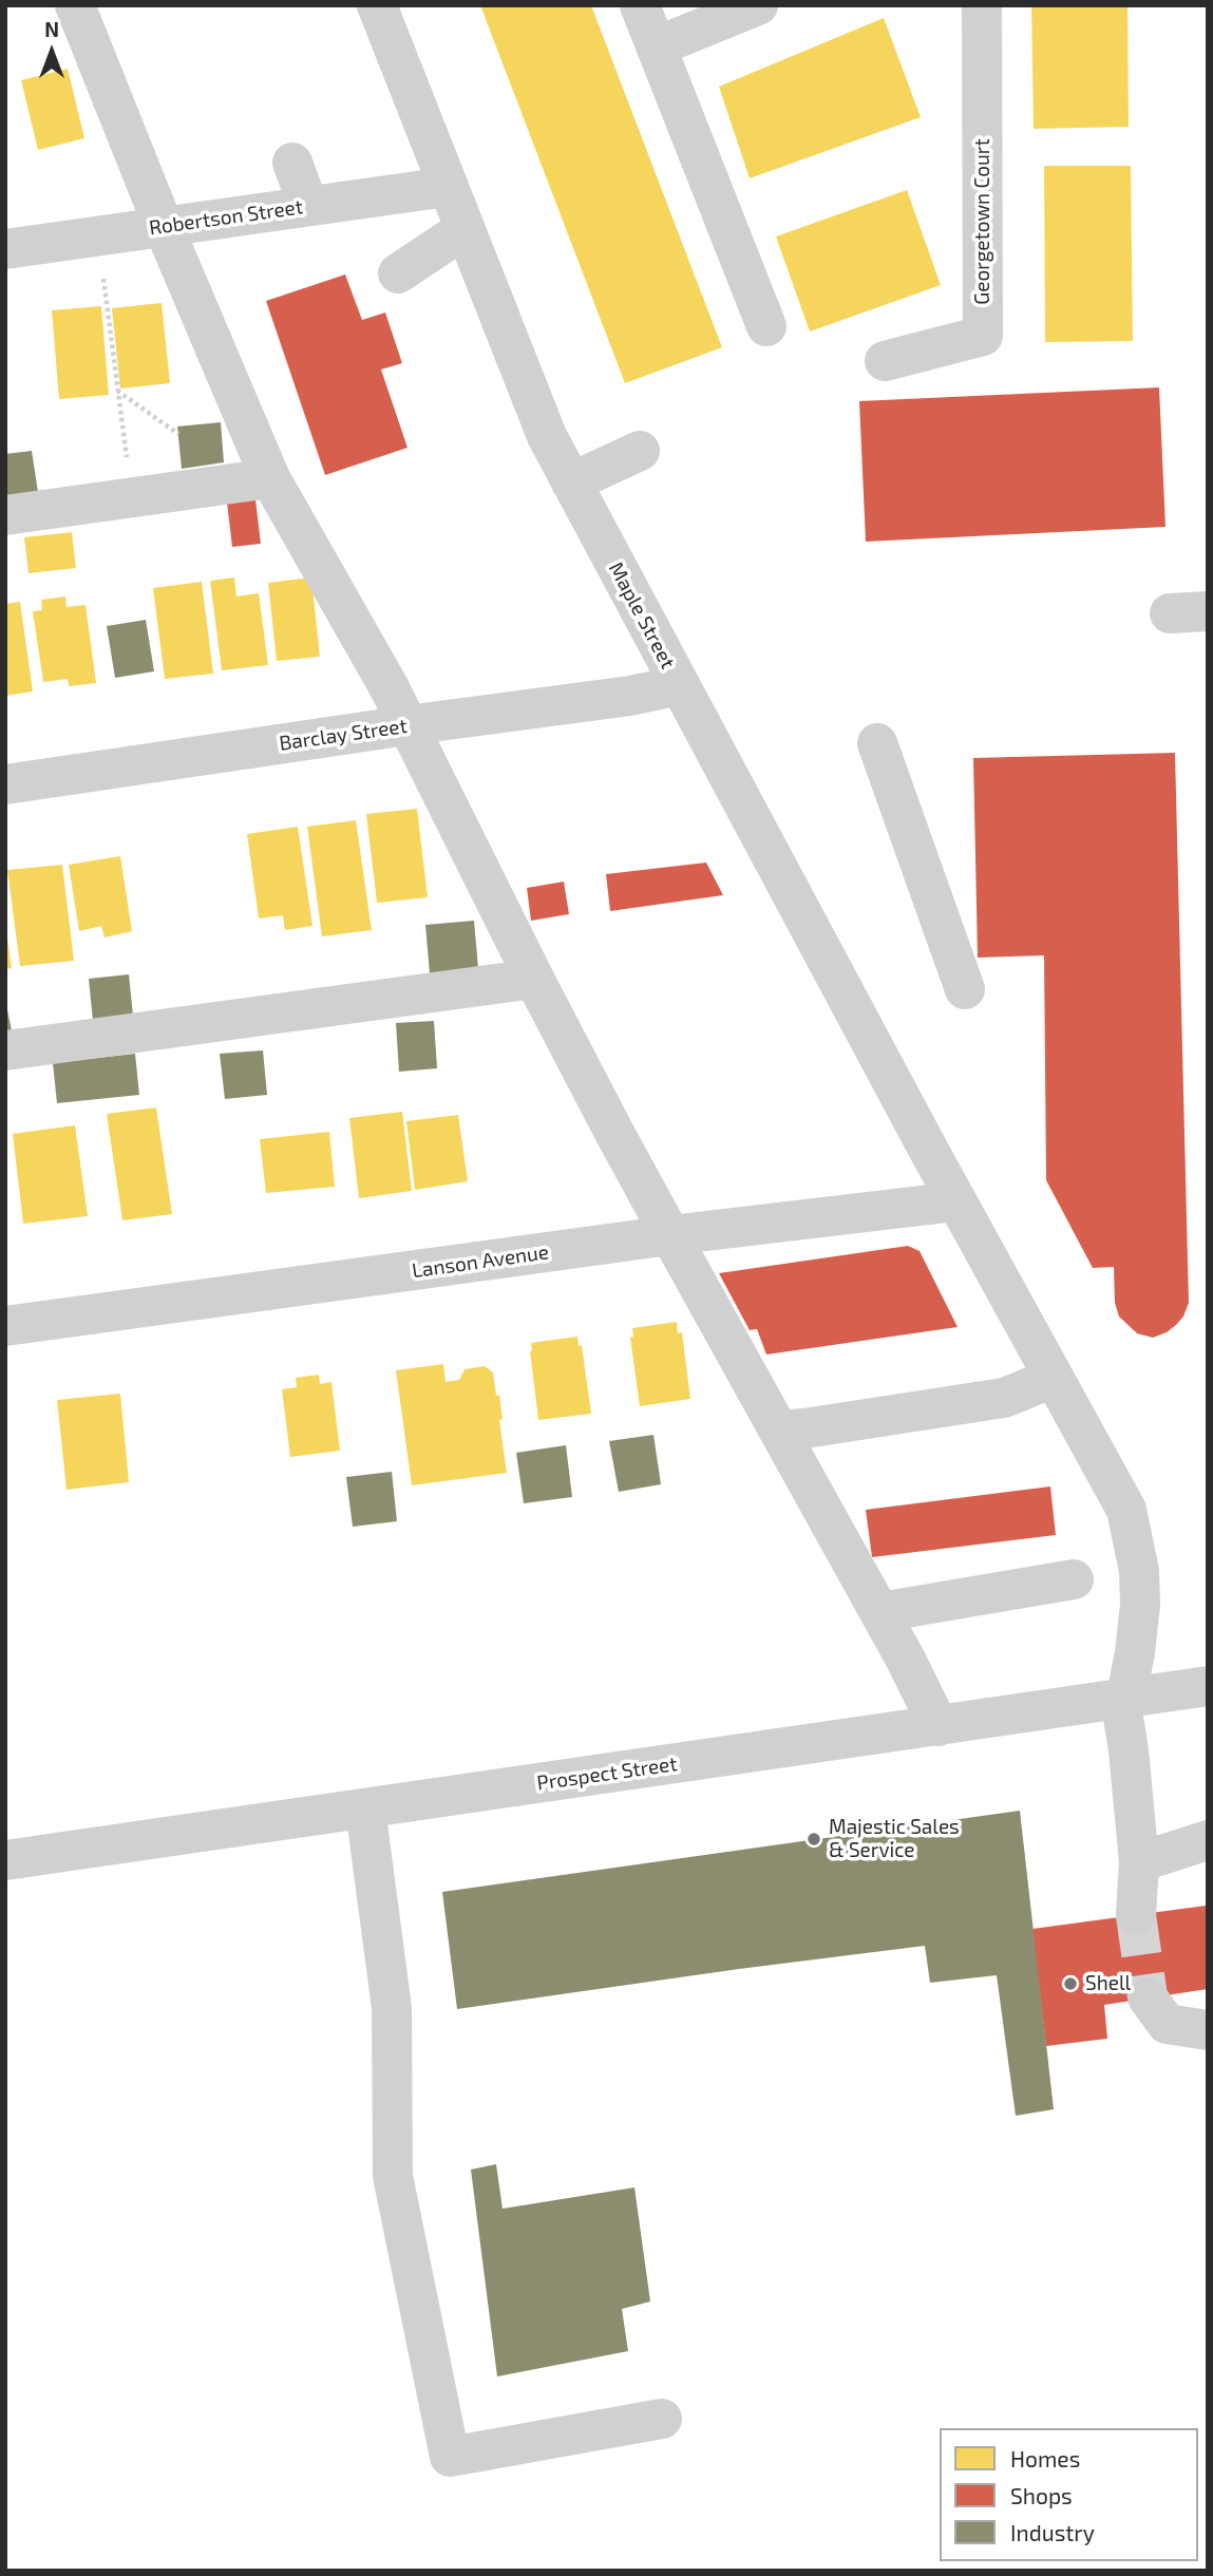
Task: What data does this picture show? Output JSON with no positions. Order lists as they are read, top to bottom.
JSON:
{
  "streets": {
    "street": [
      "Robertson Street",
      "Georgetown Court",
      "Maple Street",
      "Barclay Street",
      "Lanson Avenue",
      "Prospect Street"
    ]
  },
  "crossings": [
    ["Robertson Street", "Maple Street"],
    ["Maple Street", "Barclay Street"],
    ["Maple Street", "Lanson Avenue"],
    ["Maple Street", "Prospect Street"]
  ],
  "places": ["Majestic Sales & Service", "Shell"],
  "legend": ["Homes", "Shops", "Industry"],
  "north": "top"
}
